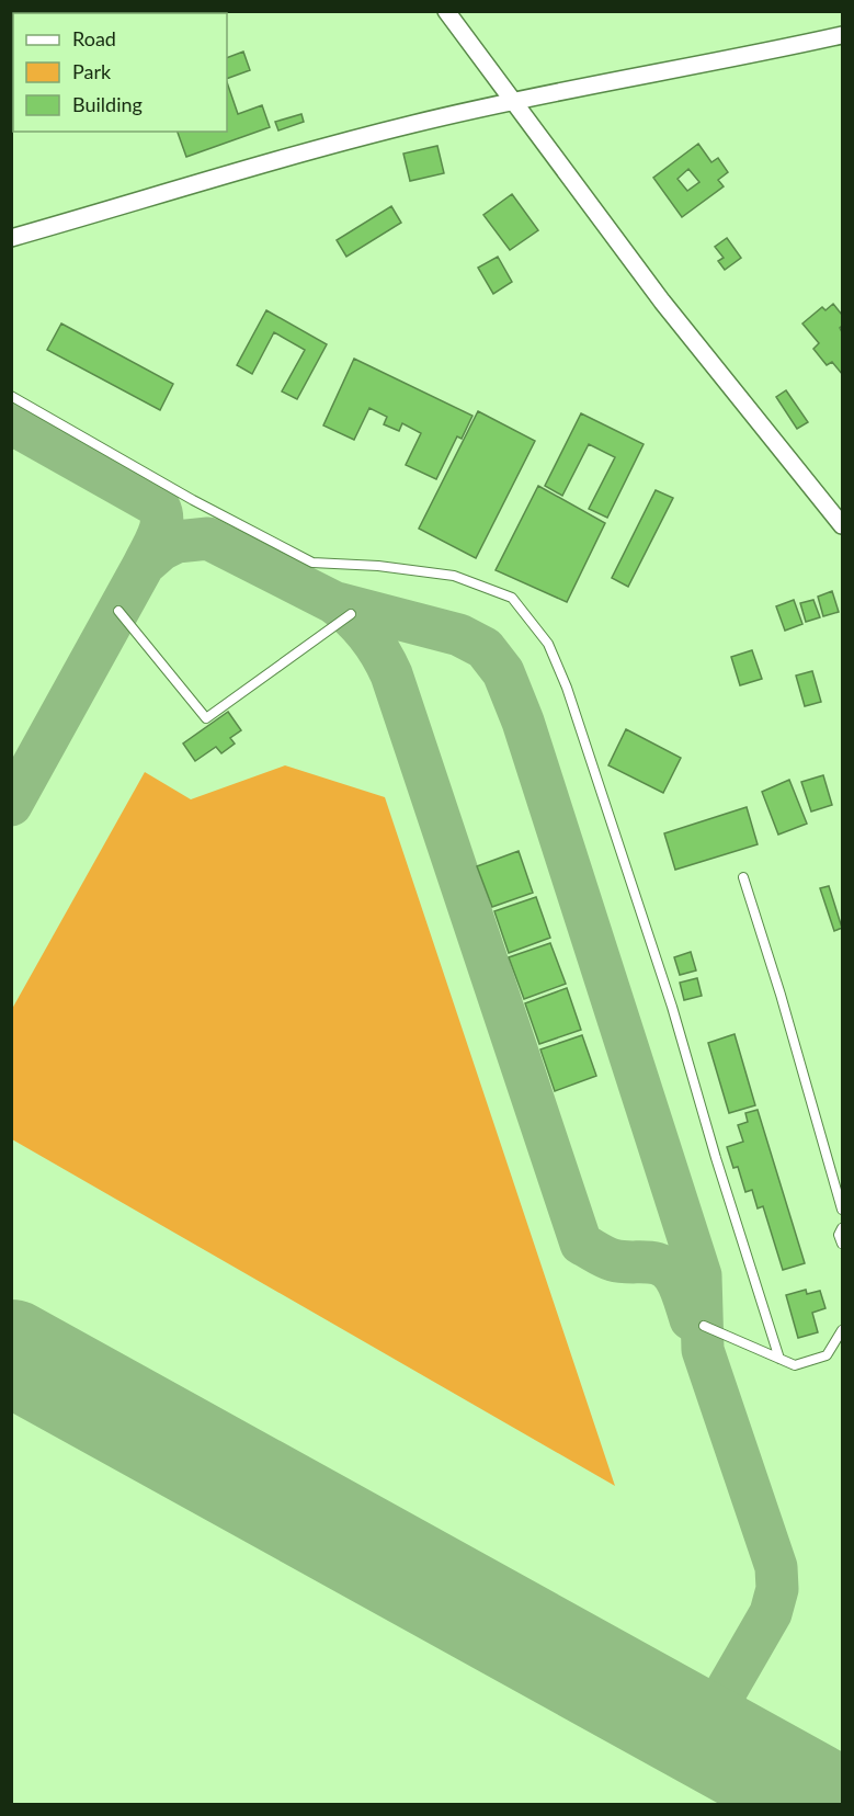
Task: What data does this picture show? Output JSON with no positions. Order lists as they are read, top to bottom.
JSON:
{
  "legend": ["Road", "Park", "Building"]
}
